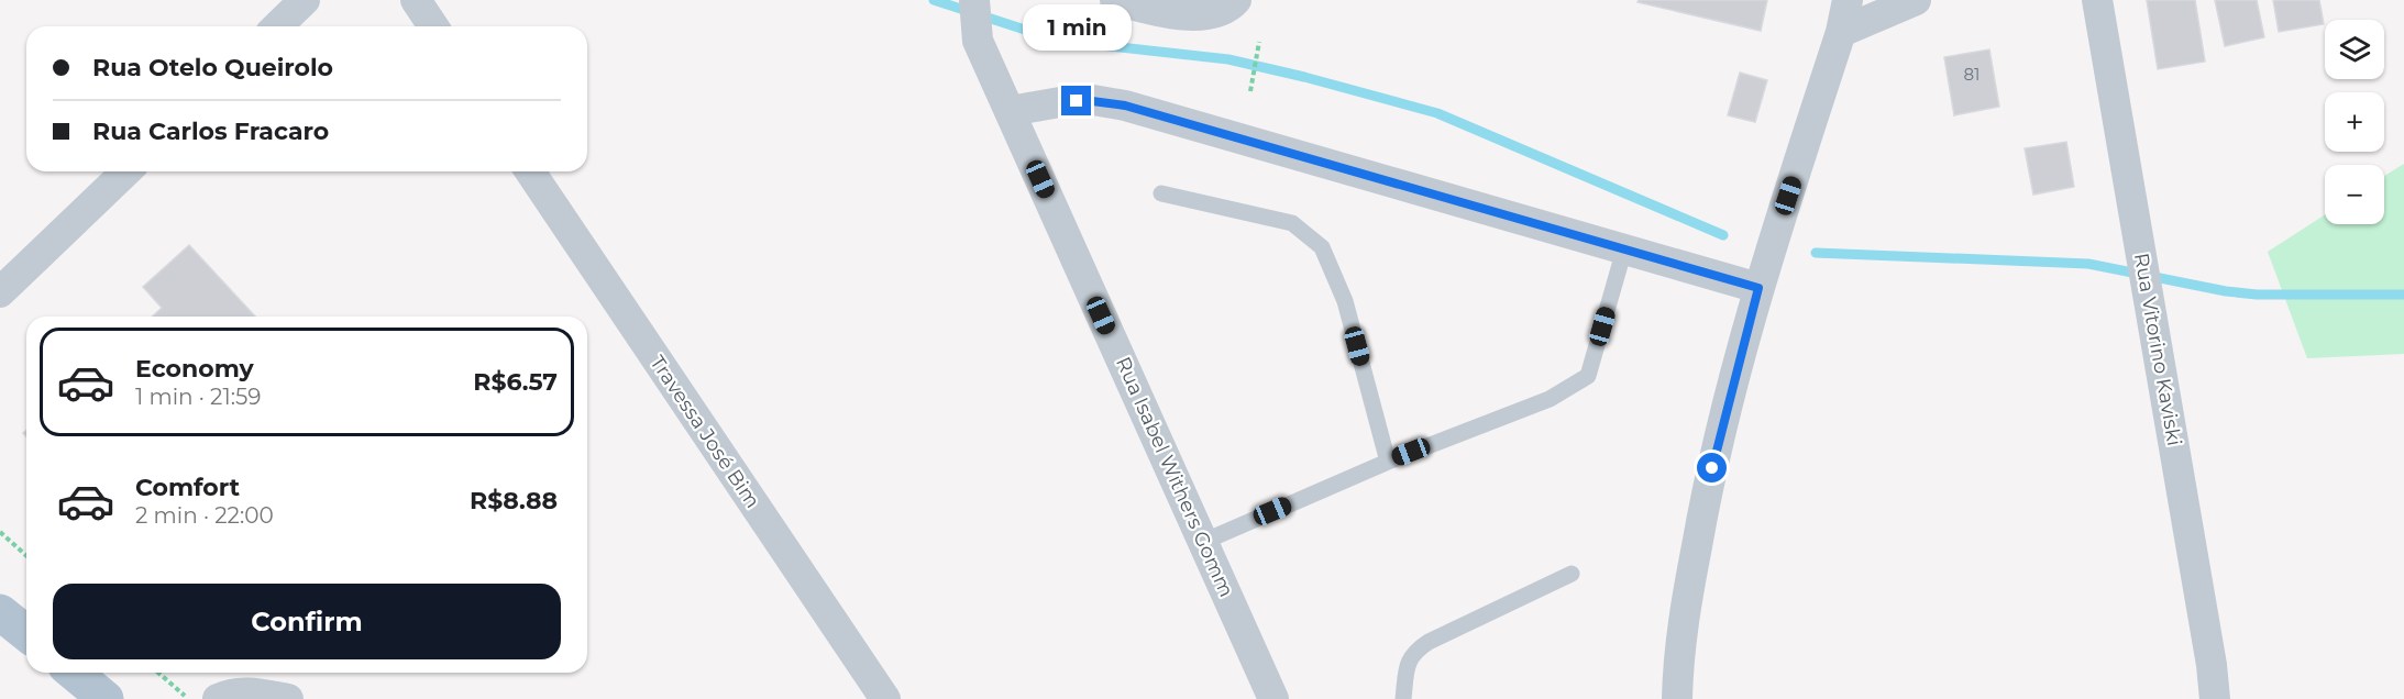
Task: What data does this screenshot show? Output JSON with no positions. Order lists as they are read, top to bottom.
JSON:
{
  "streets": {
    "street": ["Rua Vitorino Kaviski", "Travessa José Bim", "Rua Isabel Withers Gomm"]
  },
  "house_numbers": ["81"],
  "page": {
    "bubble": "1 min",
    "map_buttons": ["+", "−"],
    "banner": ["Rua Otelo Queirolo", "Rua Carlos Fracaro"],
    "list": [
      {
        "name": "Economy",
        "note": "1 min · 21:59",
        "value": "R$6.57"
      },
      {
        "name": "Comfort",
        "note": "2 min · 22:00",
        "value": "R$8.88"
      }
    ],
    "buttons": "Confirm"
  }
}
